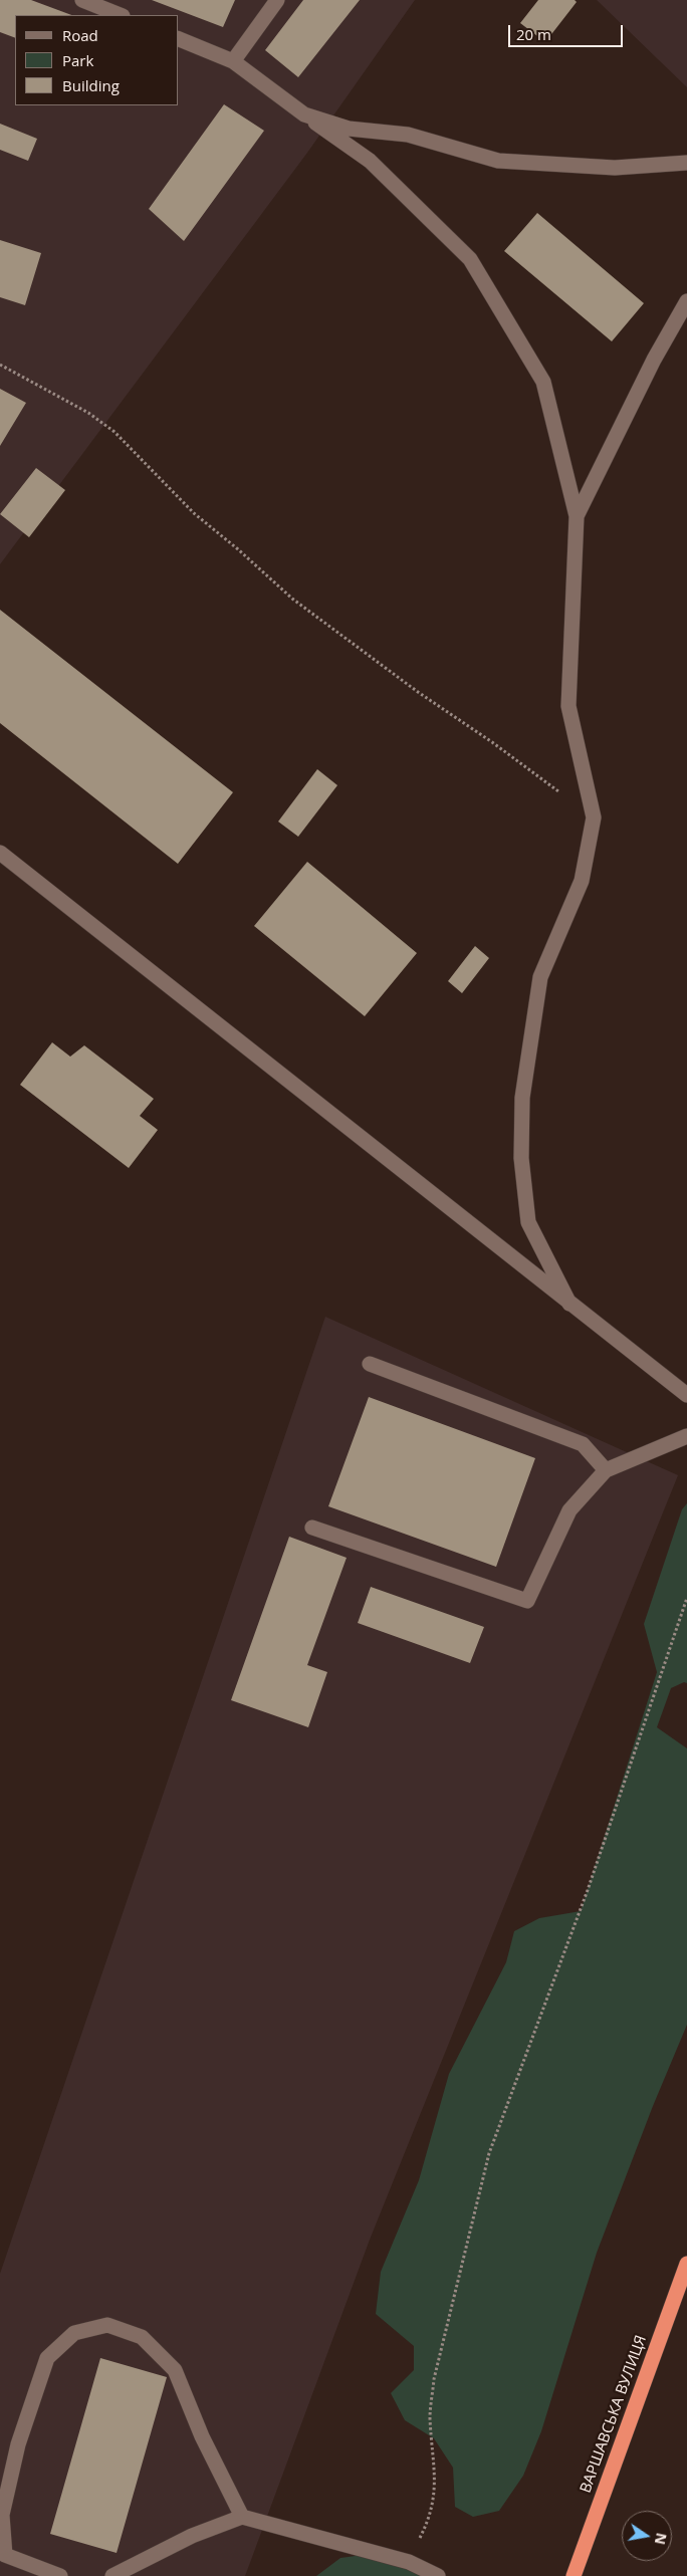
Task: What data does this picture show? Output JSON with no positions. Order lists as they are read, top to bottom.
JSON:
{
  "streets": {
    "highway": ["ВАРШАВСЬКА ВУЛИЦЯ"]
  },
  "legend": ["Road", "Park", "Building"],
  "scale_bar": "20 m",
  "north": "right"
}
